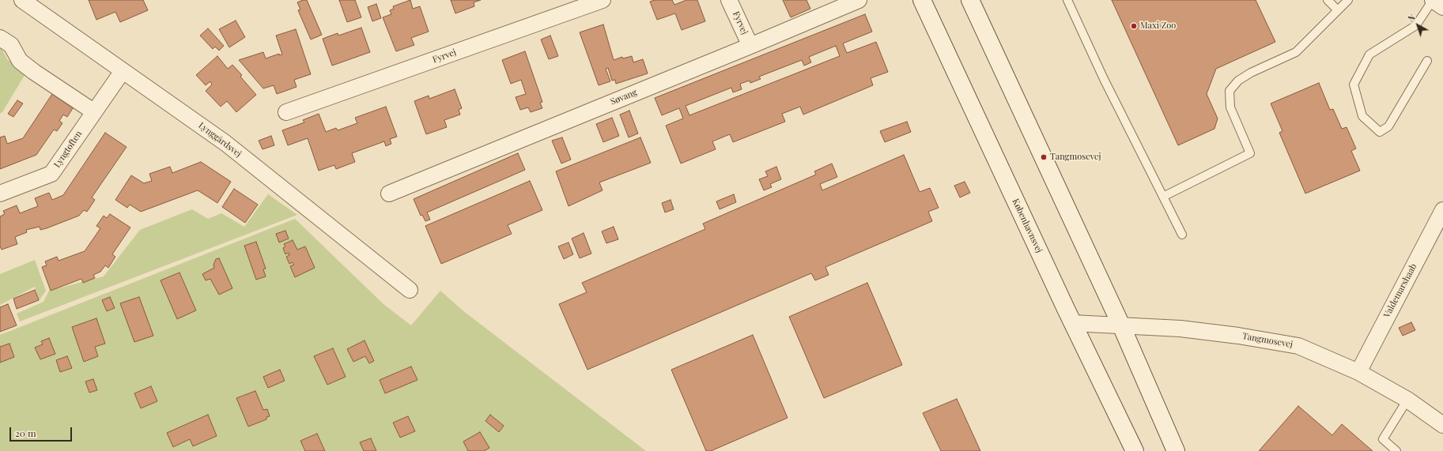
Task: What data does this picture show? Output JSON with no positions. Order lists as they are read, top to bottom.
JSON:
{
  "streets": {
    "main road": ["Københavnsvej"],
    "street": [
      "Fyrvej",
      "Søvang",
      "Lynggårdsvej",
      "Lyngtoften",
      "Valdemarshaab",
      "Tangmosevej"
    ]
  },
  "crossings": [
    ["Fyrvej", "Søvang"],
    ["Lynggårdsvej", "Lyngtoften"],
    ["Københavnsvej", "Tangmosevej"],
    ["Valdemarshaab", "Tangmosevej"]
  ],
  "places": ["Maxi Zoo", "Tangmosevej"],
  "scale_bar": "20 m",
  "north": "top left"
}
